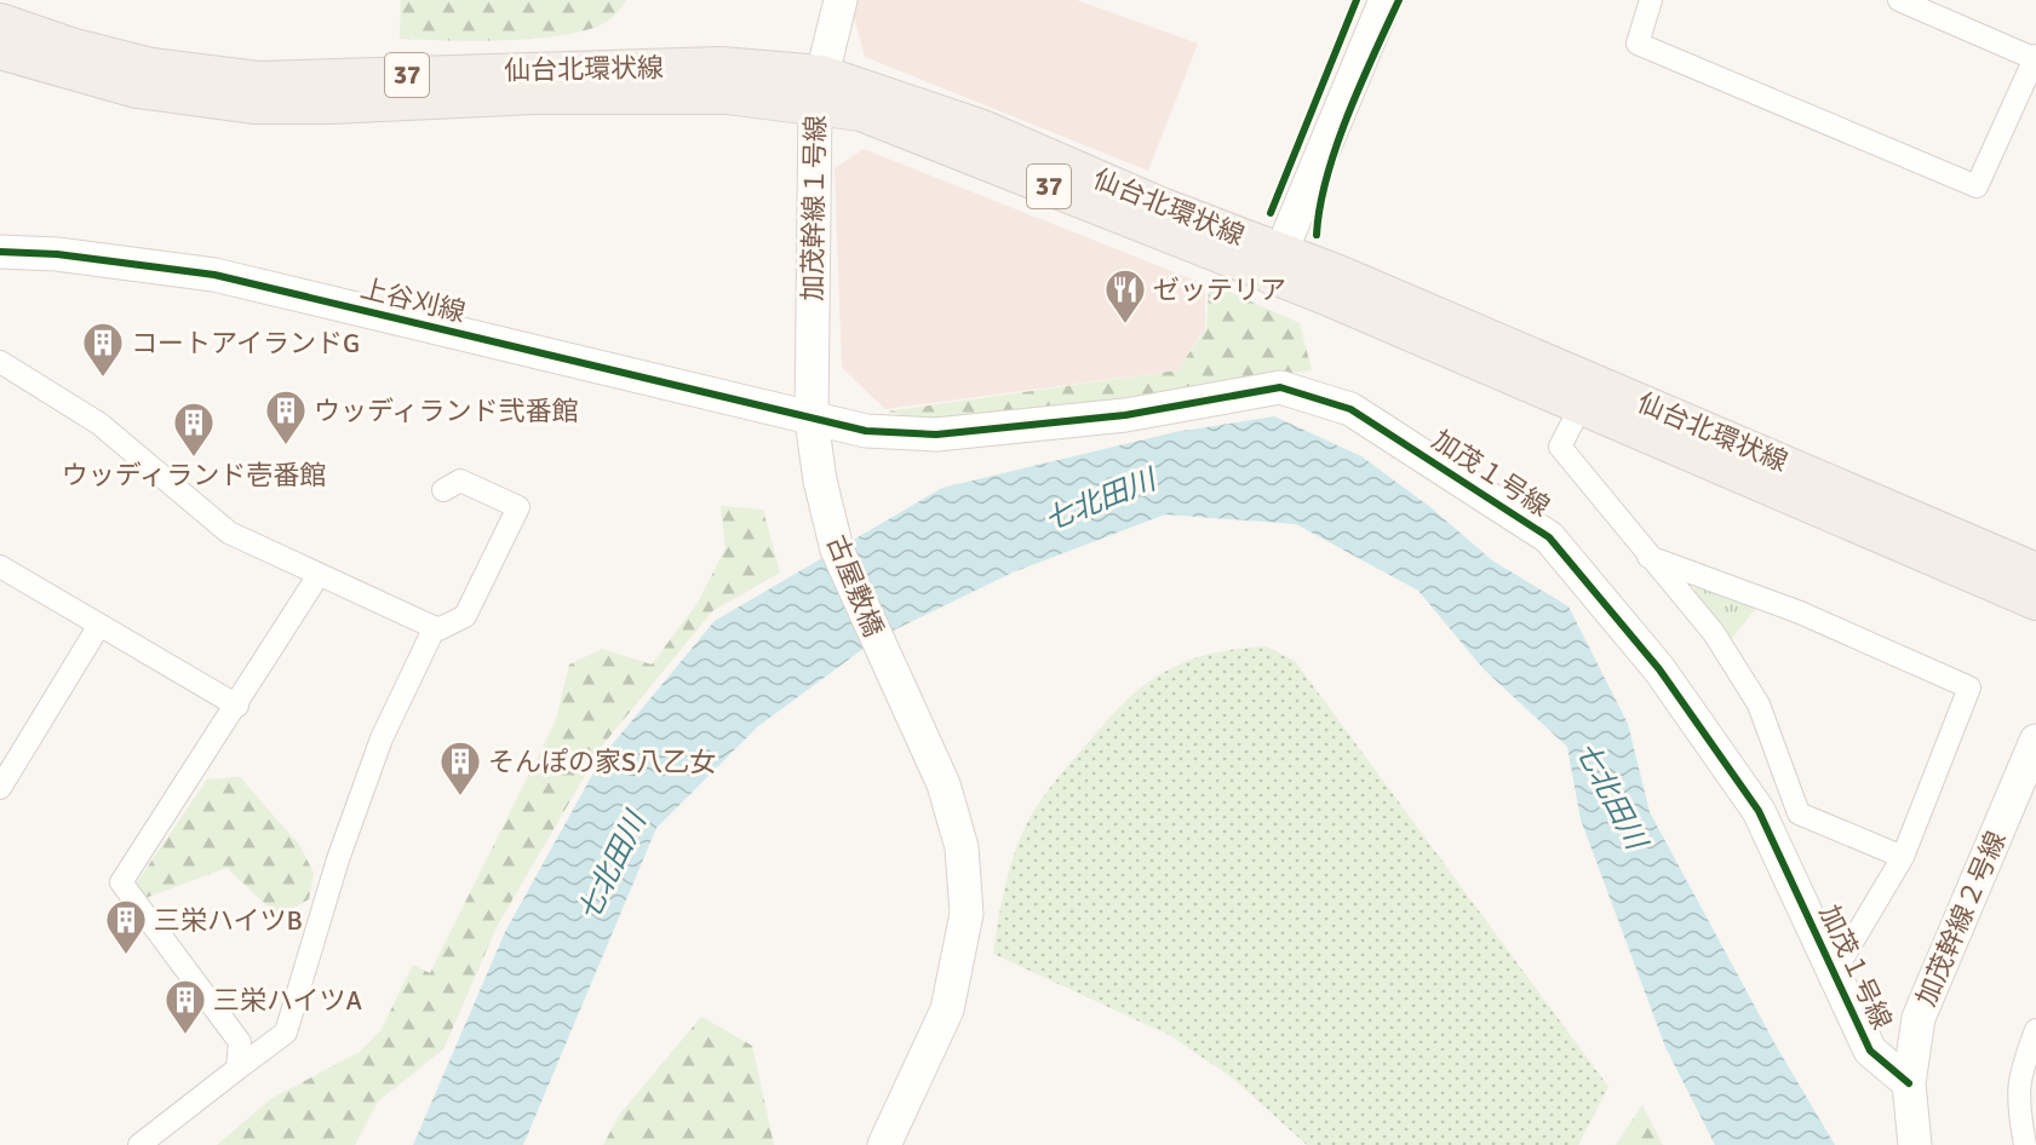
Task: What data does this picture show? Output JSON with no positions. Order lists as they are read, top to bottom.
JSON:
{
  "streets": {
    "main road": ["仙台北環状線", "37"],
    "street": [
      "加茂幹線１号線",
      "上谷刈線",
      "加茂１号線",
      "古屋敷橋",
      "加茂幹線２号線"
    ]
  },
  "crossings": [
    ["仙台北環状線", "加茂幹線１号線"],
    ["加茂幹線１号線", "上谷刈線"],
    ["加茂幹線１号線", "加茂１号線"],
    ["加茂幹線１号線", "古屋敷橋"],
    ["上谷刈線", "加茂１号線"],
    ["加茂１号線", "加茂幹線２号線"]
  ],
  "water": ["七北田川"],
  "places": {
    "restaurant": ["ゼッテリア"],
    "building": [
      "コートアイランドG",
      "ウッディランド弐番館",
      "ウッディランド壱番館",
      "そんぽの家S八乙女",
      "三栄ハイツB",
      "三栄ハイツA"
    ]
  }
}
